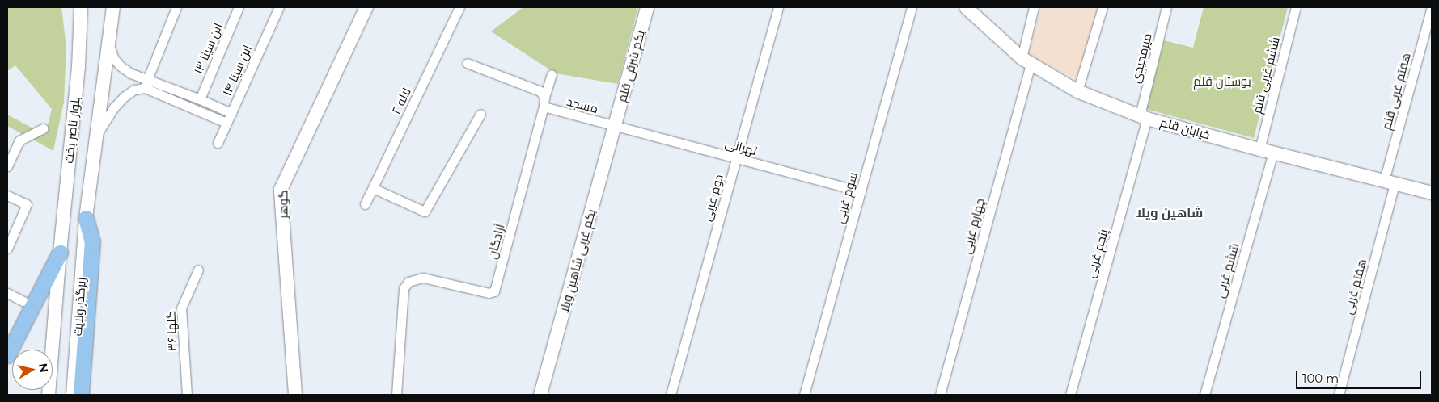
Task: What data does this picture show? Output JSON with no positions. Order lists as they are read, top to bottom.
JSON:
{
  "streets": {
    "street": [
      "ابن سینا ۱۳",
      "میرمجیدی",
      "یکم شرقی قلم",
      "ابن سینا ۱۴",
      "ششم غربی قلم",
      "هفتم غربی قلم",
      "لاله ۲",
      "مسجد",
      "خیابان قلم",
      "بلوار ناصر بخت",
      "تهرانی",
      "دوم غربی",
      "سوم غربی",
      "گوهر",
      "چهارم غربی",
      "آزادگان",
      "پنجم غربی",
      "یکم غربی شاهین ویلا",
      "ششم غربی",
      "هفتم غربی",
      "زیرگذر ولایت",
      "۳۶ گلها"
    ]
  },
  "crossings": [
    ["میرمجیدی", "خیابان قلم"],
    ["میرمجیدی", "پنجم غربی"],
    ["یکم شرقی قلم", "مسجد"],
    ["یکم شرقی قلم", "تهرانی"],
    ["یکم شرقی قلم", "یکم غربی شاهین ویلا"],
    ["ششم غربی قلم", "خیابان قلم"],
    ["هفتم غربی قلم", "خیابان قلم"],
    ["هفتم غربی قلم", "هفتم غربی"],
    ["مسجد", "تهرانی"],
    ["مسجد", "آزادگان"],
    ["مسجد", "یکم غربی شاهین ویلا"],
    ["خیابان قلم", "چهارم غربی"],
    ["خیابان قلم", "پنجم غربی"],
    ["خیابان قلم", "ششم غربی"],
    ["خیابان قلم", "هفتم غربی"],
    ["بلوار ناصر بخت", "زیرگذر ولایت"],
    ["تهرانی", "دوم غربی"],
    ["تهرانی", "سوم غربی"],
    ["تهرانی", "یکم غربی شاهین ویلا"]
  ],
  "districts": ["شاهین ویلا"],
  "parks": ["بوستان قلم"],
  "scale_bar": "100 m",
  "north": "right"
}
